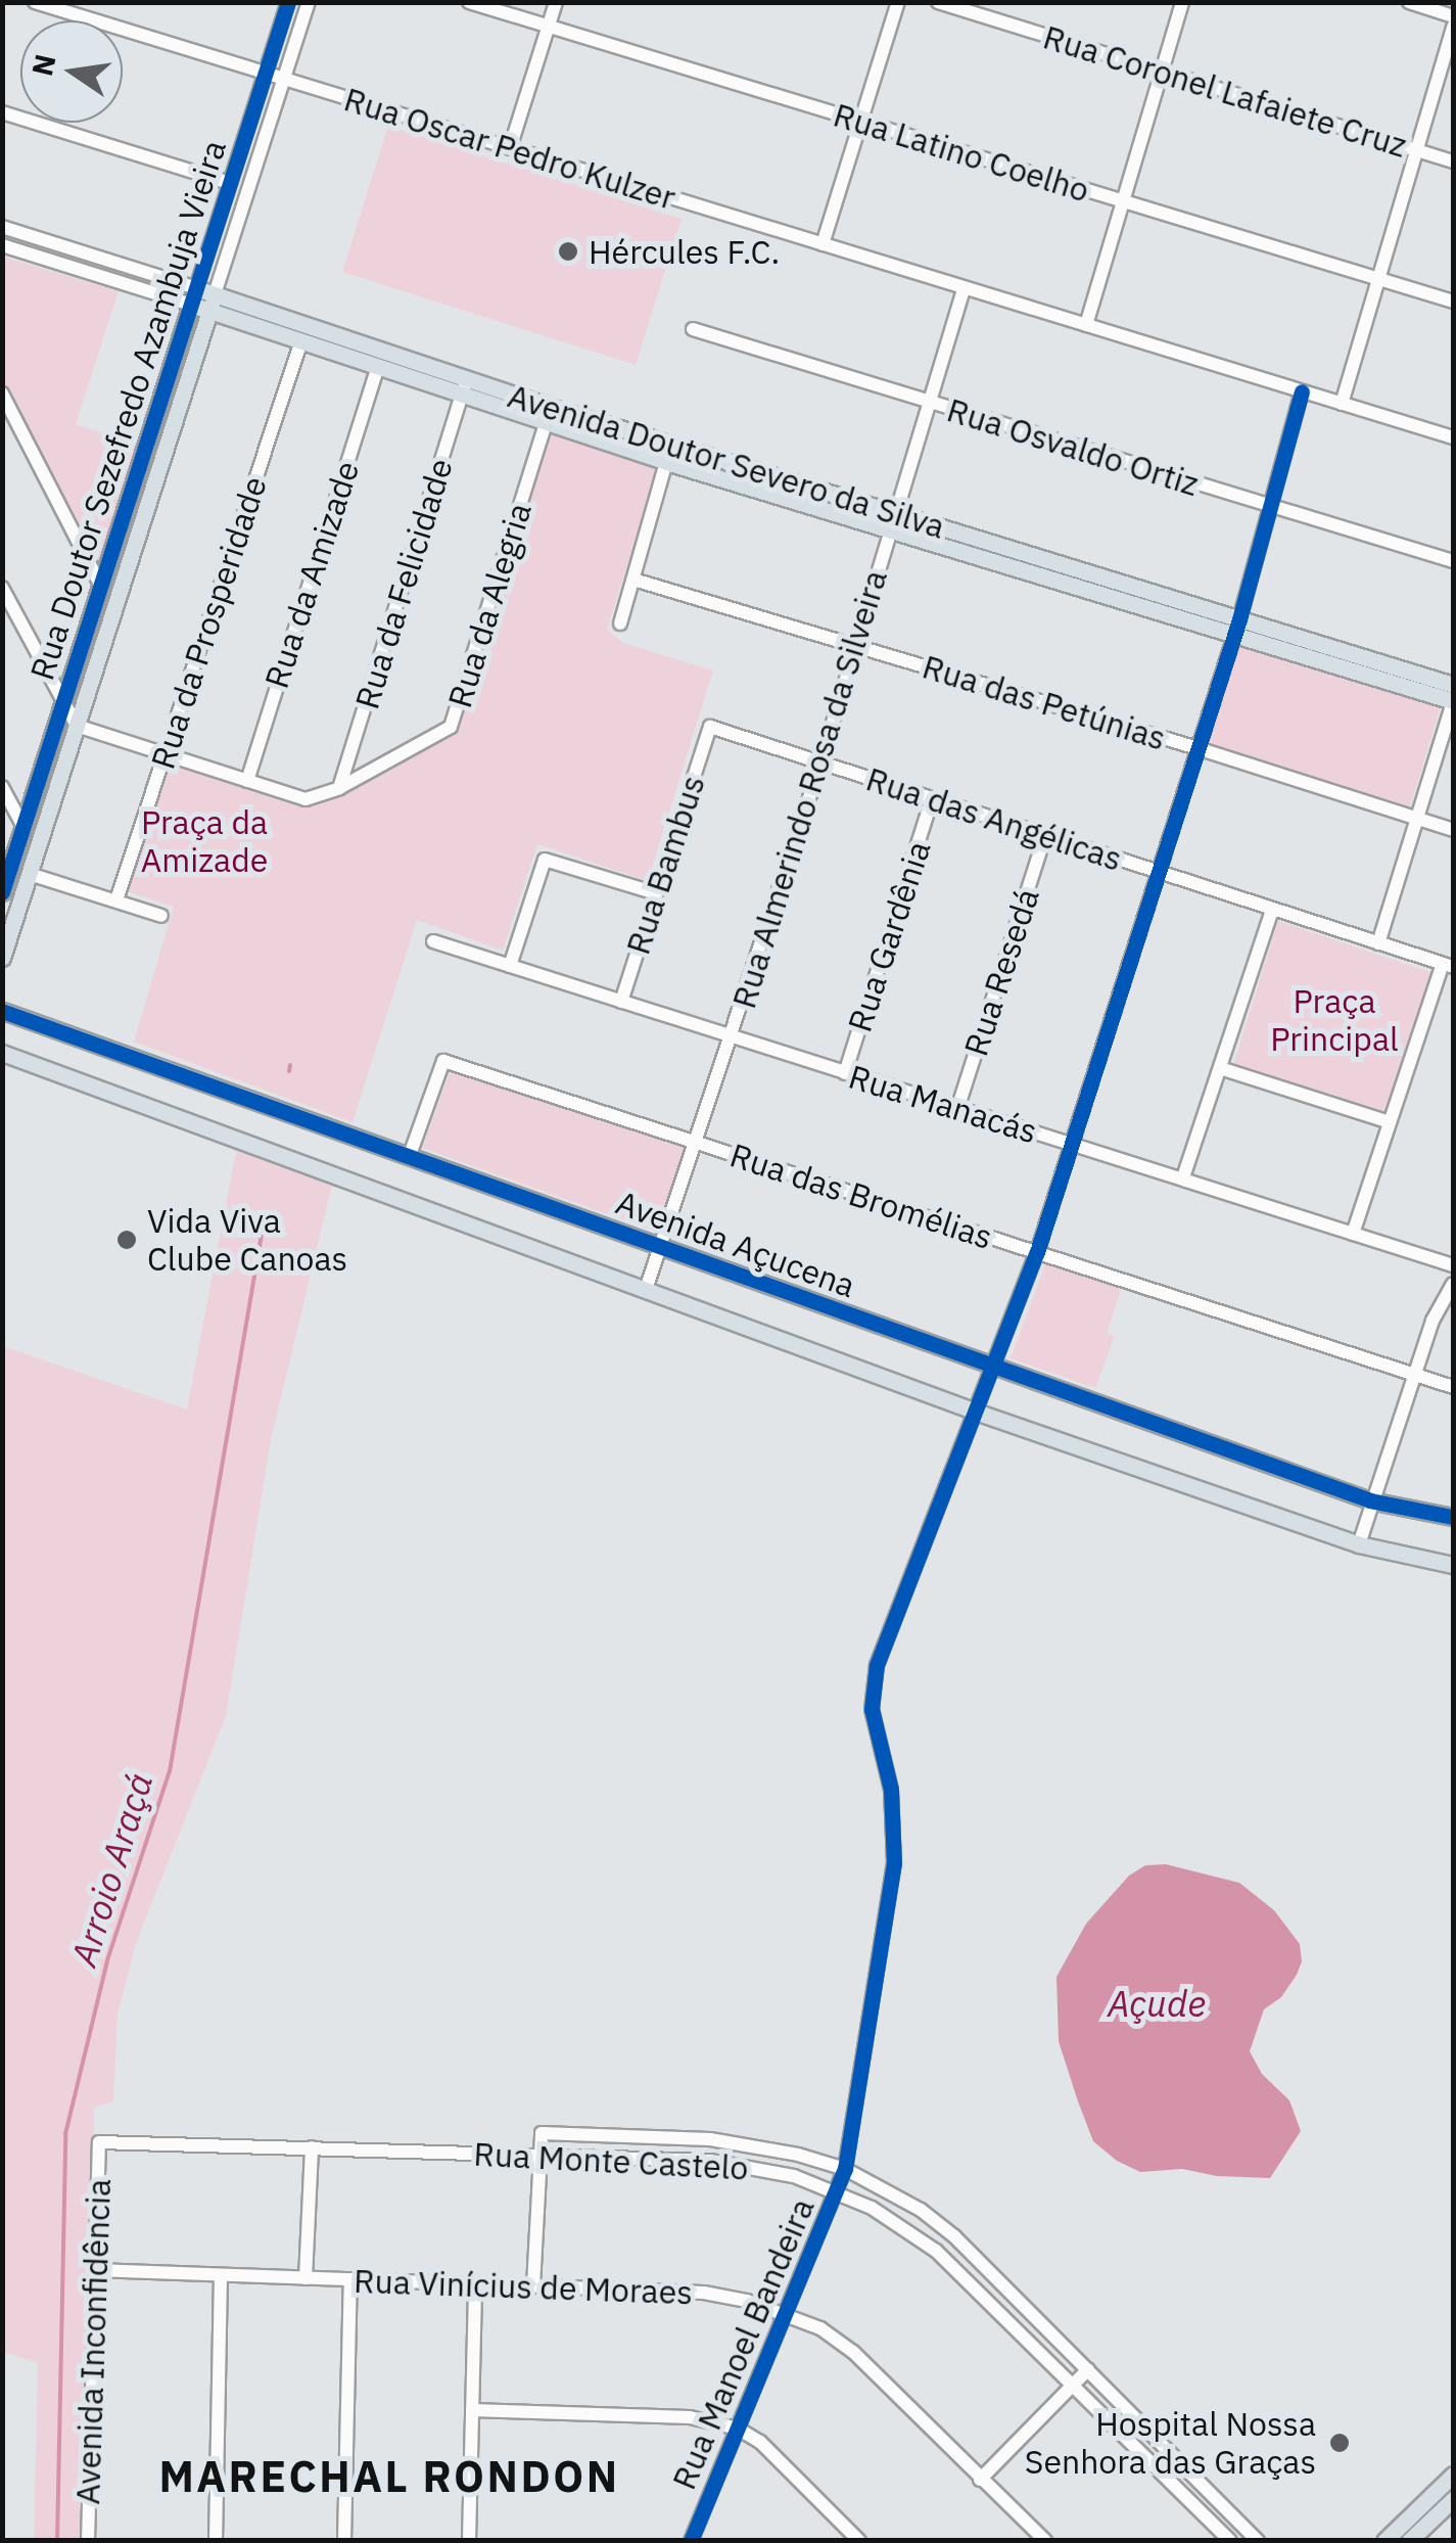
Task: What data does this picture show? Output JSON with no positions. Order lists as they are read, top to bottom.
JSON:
{
  "streets": {
    "main road": ["Rua Doutor Sezefredo Azambuja Vieira", "Avenida Doutor Severo da Silva", "Avenida Açucena"],
    "street": [
      "Rua Coronel Lafaiete Cruz",
      "Rua Oscar Pedro Kulzer",
      "Rua Latino Coelho",
      "Rua Osvaldo Ortiz",
      "Rua da Amizade",
      "Rua da Felicidade",
      "Rua da Alegria",
      "Rua da Prosperidade",
      "Rua das Petúnias",
      "Rua Almerindo Rosa da Silveira",
      "Rua das Angélicas",
      "Rua Bambus",
      "Rua Gardênia",
      "Rua Resedá",
      "Rua Manacás",
      "Rua das Bromélias",
      "Rua Monte Castelo",
      "Rua Vinícius de Moraes",
      "Avenida Inconfidência",
      "Rua Manoel Bandeira"
    ]
  },
  "crossings": [
    ["Rua Oscar Pedro Kulzer", "Rua Doutor Sezefredo Azambuja Vieira"],
    ["Rua Oscar Pedro Kulzer", "Rua Almerindo Rosa da Silveira"],
    ["Rua Oscar Pedro Kulzer", "Rua Manoel Bandeira"],
    ["Rua Doutor Sezefredo Azambuja Vieira", "Avenida Doutor Severo da Silva"],
    ["Rua Doutor Sezefredo Azambuja Vieira", "Rua da Alegria"],
    ["Rua Osvaldo Ortiz", "Rua Almerindo Rosa da Silveira"],
    ["Rua Osvaldo Ortiz", "Rua Manoel Bandeira"],
    ["Avenida Doutor Severo da Silva", "Rua da Amizade"],
    ["Avenida Doutor Severo da Silva", "Rua da Felicidade"],
    ["Avenida Doutor Severo da Silva", "Rua da Alegria"],
    ["Avenida Doutor Severo da Silva", "Rua da Prosperidade"],
    ["Avenida Doutor Severo da Silva", "Rua Almerindo Rosa da Silveira"],
    ["Avenida Doutor Severo da Silva", "Rua Manoel Bandeira"],
    ["Rua da Amizade", "Rua da Alegria"],
    ["Rua da Felicidade", "Rua da Alegria"],
    ["Rua da Alegria", "Rua da Prosperidade"],
    ["Rua das Petúnias", "Rua Almerindo Rosa da Silveira"],
    ["Rua das Petúnias", "Rua Manoel Bandeira"],
    ["Rua Almerindo Rosa da Silveira", "Rua das Angélicas"],
    ["Rua Almerindo Rosa da Silveira", "Rua Manacás"],
    ["Rua Almerindo Rosa da Silveira", "Rua das Bromélias"],
    ["Rua Almerindo Rosa da Silveira", "Avenida Açucena"],
    ["Rua das Angélicas", "Rua Bambus"],
    ["Rua das Angélicas", "Rua Gardênia"],
    ["Rua das Angélicas", "Rua Resedá"],
    ["Rua das Angélicas", "Rua Manoel Bandeira"],
    ["Rua Bambus", "Rua Manacás"],
    ["Rua Gardênia", "Rua Manacás"],
    ["Rua Resedá", "Rua Manacás"],
    ["Rua Manacás", "Rua Manoel Bandeira"],
    ["Rua das Bromélias", "Avenida Açucena"],
    ["Rua das Bromélias", "Rua Manoel Bandeira"],
    ["Avenida Açucena", "Rua Manoel Bandeira"],
    ["Rua Monte Castelo", "Avenida Inconfidência"],
    ["Rua Monte Castelo", "Rua Manoel Bandeira"],
    ["Rua Vinícius de Moraes", "Avenida Inconfidência"],
    ["Rua Vinícius de Moraes", "Rua Manoel Bandeira"]
  ],
  "districts": ["MARECHAL RONDON"],
  "water": ["Arroio Araçá", "Açude"],
  "parks": ["Praça da Amizade", "Praça Principal"],
  "places": ["Hércules F.C.", "Vida Viva Clube Canoas", "Hospital Nossa Senhora das Graças"],
  "north": "left"
}
